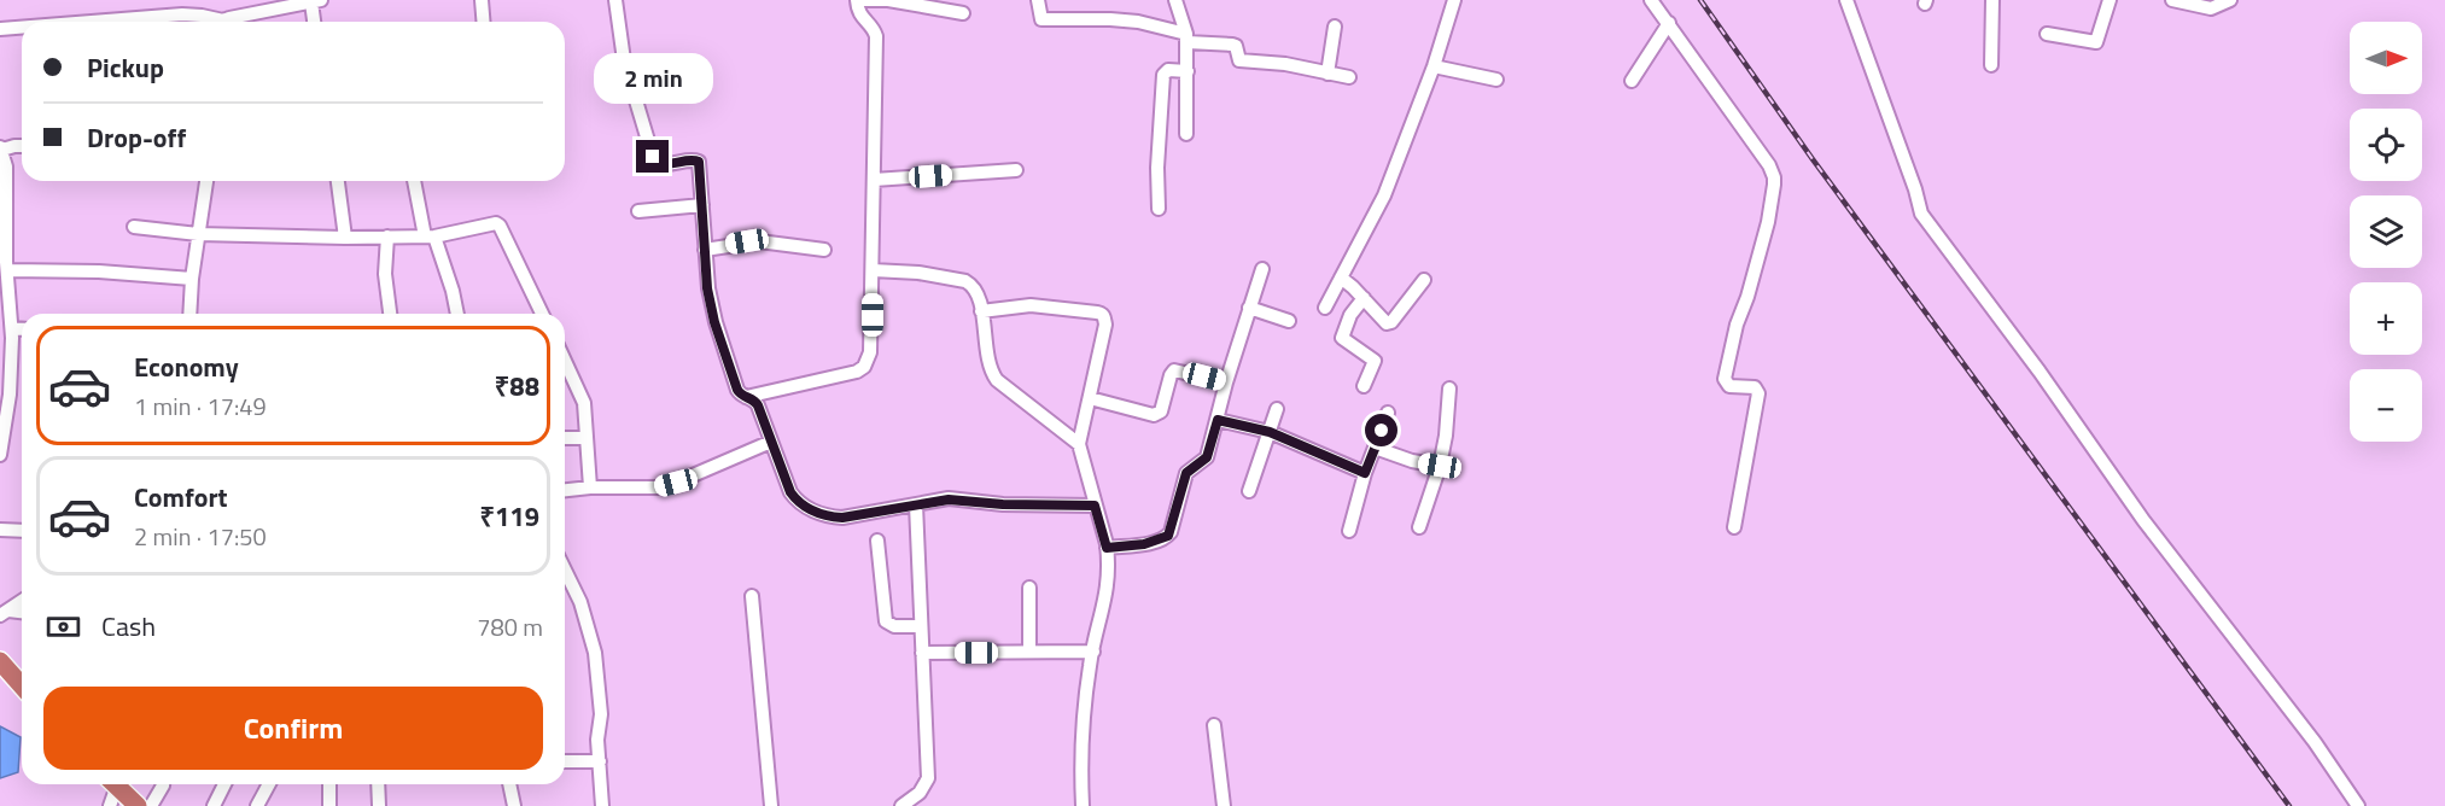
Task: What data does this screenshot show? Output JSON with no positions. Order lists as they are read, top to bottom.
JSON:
{
  "north": "right",
  "page": {
    "map_buttons": ["+", "−"],
    "banner": ["Pickup", "Drop-off"],
    "bubble": "2 min",
    "list": [
      {
        "name": "Economy",
        "note": "1 min · 17:49",
        "value": "₹88"
      },
      {
        "name": "Comfort",
        "note": "2 min · 17:50",
        "value": "₹119"
      }
    ],
    "pay": ["Cash", "780 m"],
    "buttons": "Confirm"
  }
}
